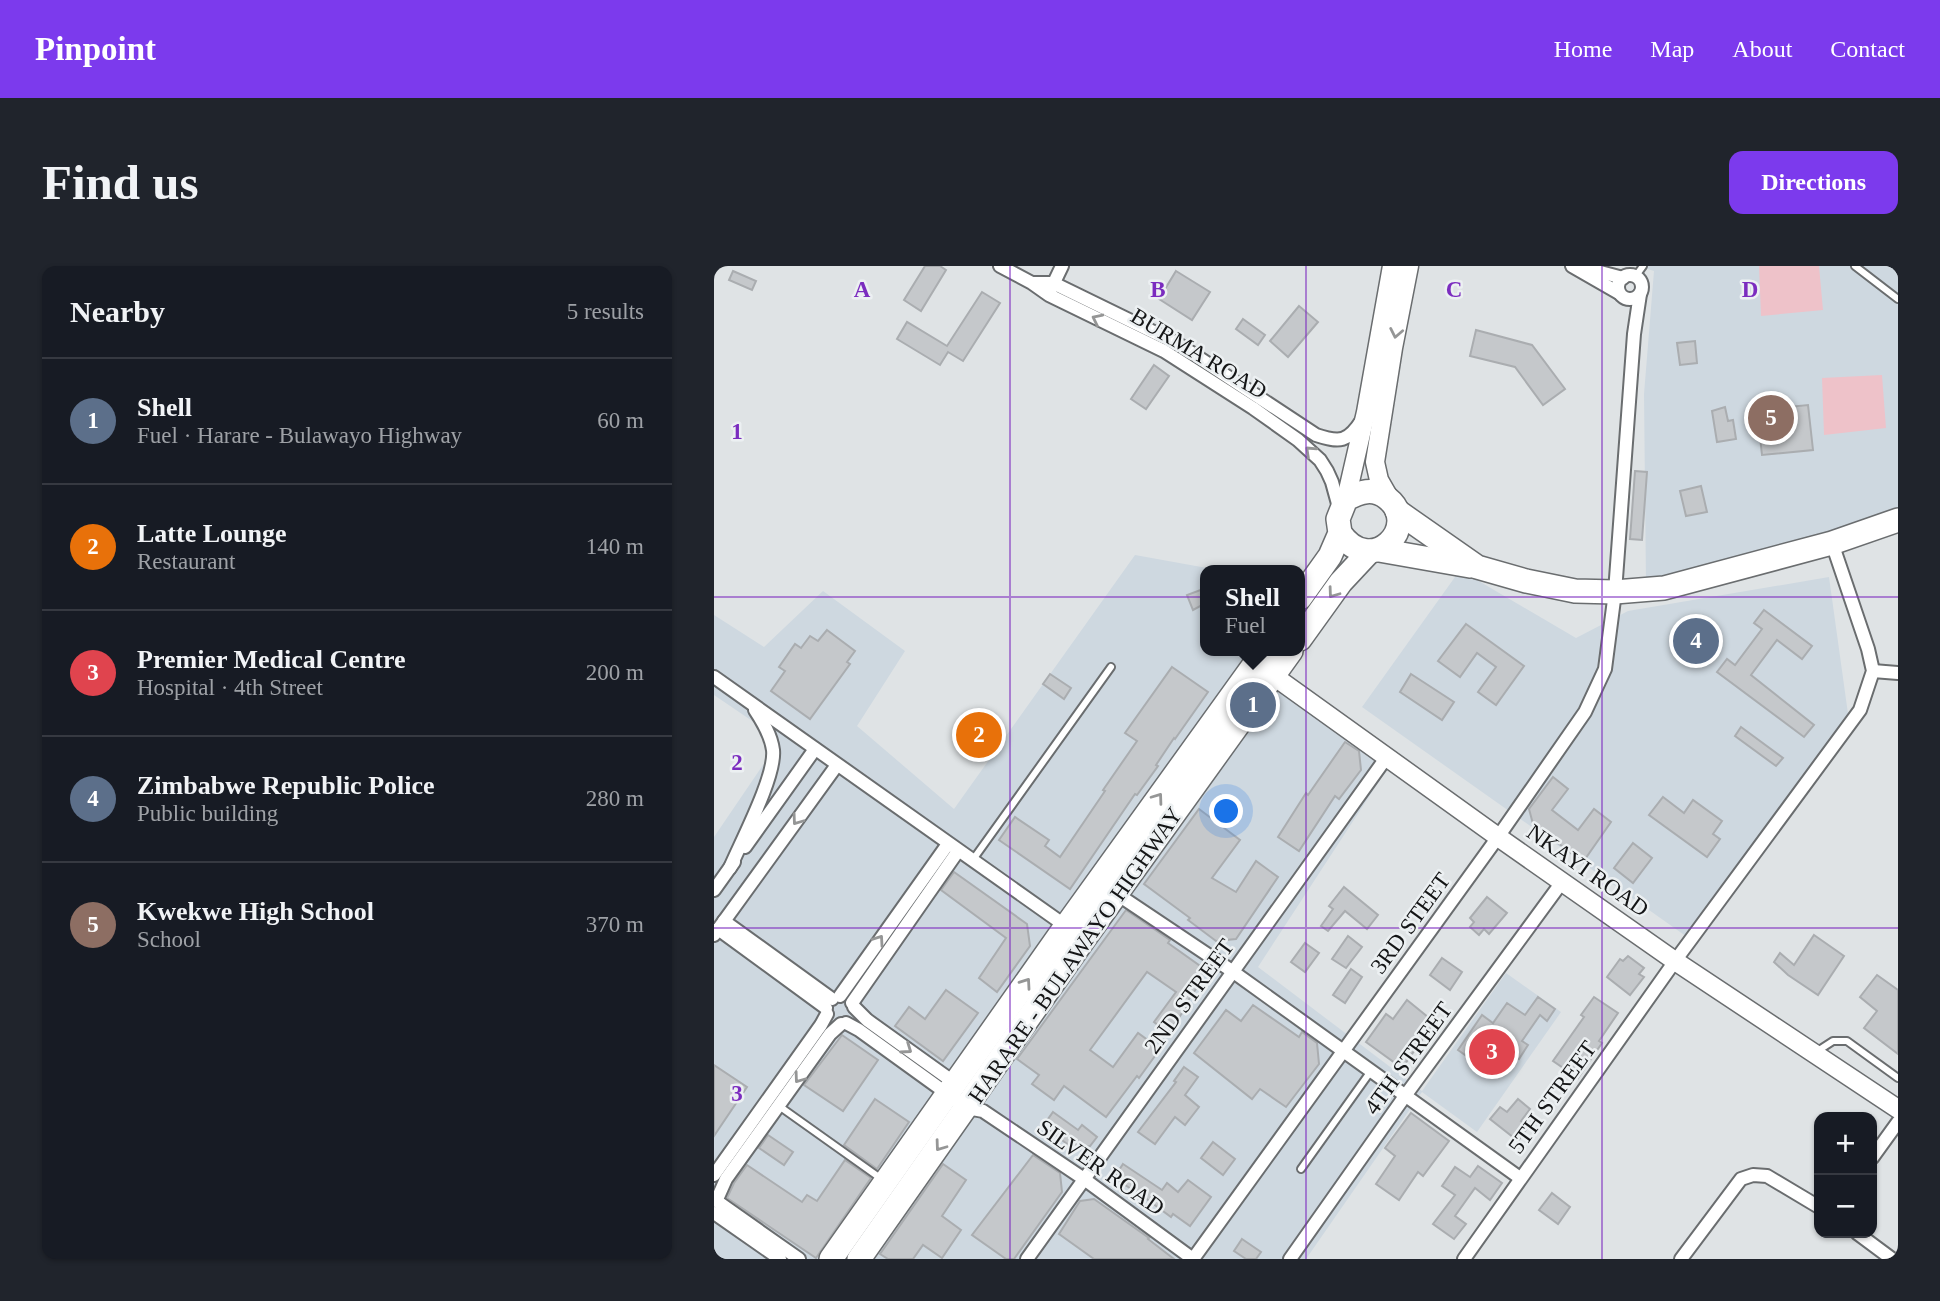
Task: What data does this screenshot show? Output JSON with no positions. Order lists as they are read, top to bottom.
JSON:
{
  "streets": {
    "highway": ["HARARE - BULAWAYO HIGHWAY"],
    "main road": ["NKAYI ROAD"],
    "street": [
      "BURMA ROAD",
      "3RD STEET",
      "2ND STREET",
      "4TH STREET",
      "5TH STREET",
      "SILVER ROAD"
    ]
  },
  "crossings": [
    ["NKAYI ROAD", "3RD STEET"],
    ["NKAYI ROAD", "HARARE - BULAWAYO HIGHWAY"],
    ["NKAYI ROAD", "2ND STREET"],
    ["NKAYI ROAD", "4TH STREET"],
    ["NKAYI ROAD", "5TH STREET"],
    ["3RD STEET", "SILVER ROAD"],
    ["HARARE - BULAWAYO HIGHWAY", "SILVER ROAD"],
    ["2ND STREET", "SILVER ROAD"]
  ],
  "one_way": ["BURMA ROAD"],
  "page": {
    "header": "Pinpoint",
    "nav": [
      "Home",
      "Map",
      "About",
      "Contact"
    ],
    "buttons": "Directions",
    "title": "Find us",
    "heading": ["Nearby", "5 results"],
    "list": [
      {
        "mark": "1",
        "name": "Shell",
        "note": "Fuel · Harare - Bulawayo Highway",
        "value": "60 m"
      },
      {
        "mark": "2",
        "name": "Latte Lounge",
        "note": "Restaurant",
        "value": "140 m"
      },
      {
        "mark": "3",
        "name": "Premier Medical Centre",
        "note": "Hospital · 4th Street",
        "value": "200 m"
      },
      {
        "mark": "4",
        "name": "Zimbabwe Republic Police",
        "note": "Public building",
        "value": "280 m"
      },
      {
        "mark": "5",
        "name": "Kwekwe High School",
        "note": "School",
        "value": "370 m"
      }
    ],
    "pins": [
      "5",
      "4",
      "1",
      "2",
      "3"
    ],
    "popup": ["Shell", "Fuel"],
    "map_buttons": ["+", "−"]
  },
  "grid": {
    "columns": [
      "A",
      "B",
      "C",
      "D"
    ],
    "rows": ["1", "2", "3"]
  }
}
